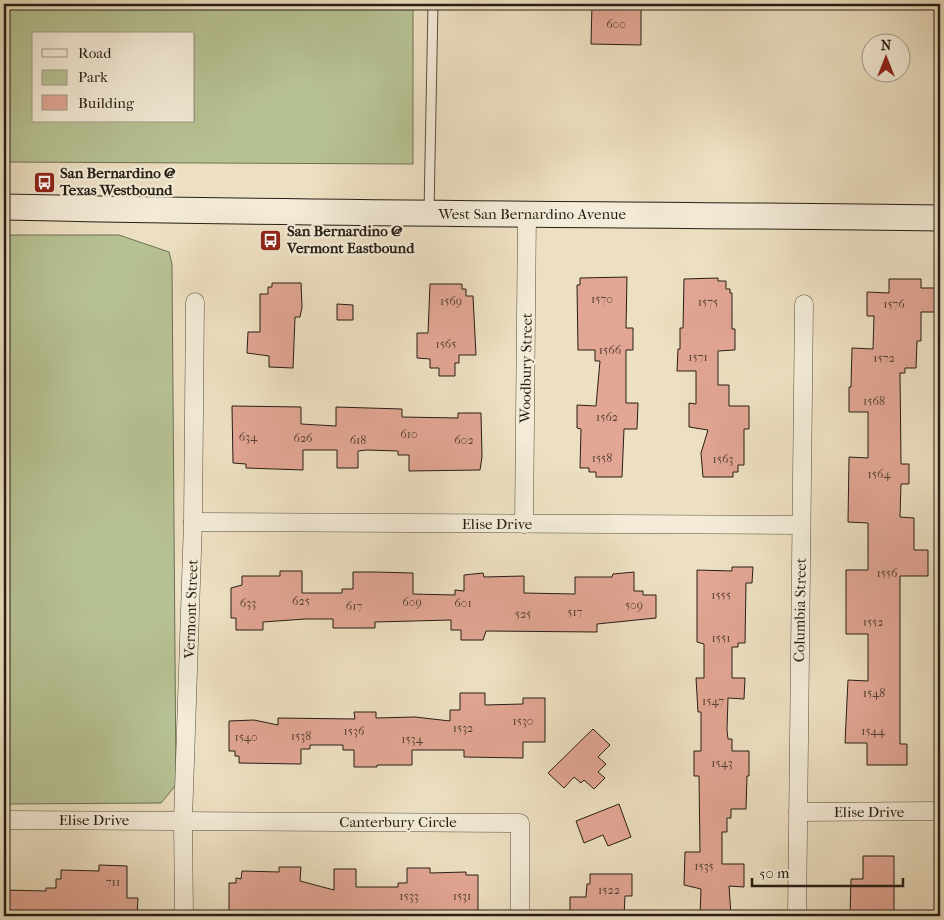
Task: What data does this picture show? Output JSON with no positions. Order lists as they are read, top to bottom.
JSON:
{
  "streets": {
    "main road": ["West San Bernardino Avenue"],
    "street": [
      "Woodbury Street",
      "Elise Drive",
      "Vermont Street",
      "Columbia Street",
      "Canterbury Circle"
    ]
  },
  "crossings": [
    ["West San Bernardino Avenue", "Woodbury Street"],
    ["Woodbury Street", "Elise Drive"],
    ["Elise Drive", "Vermont Street"],
    ["Elise Drive", "Columbia Street"],
    ["Elise Drive", "Canterbury Circle"],
    ["Vermont Street", "Canterbury Circle"]
  ],
  "places": {
    "bus stop": ["San Bernardino @ Texas Westbound", "San Bernardino @ Vermont Eastbound"]
  },
  "house_numbers": [
    "600",
    "1570",
    "1569",
    "1575",
    "1576",
    "1565",
    "1566",
    "1571",
    "1572",
    "1568",
    "1562",
    "610",
    "634",
    "626",
    "618",
    "602",
    "1558",
    "1563",
    "1564",
    "1556",
    "1555",
    "625",
    "609",
    "633",
    "601",
    "509",
    "617",
    "517",
    "525",
    "1552",
    "1551",
    "1548",
    "1547",
    "1530",
    "1532",
    "1536",
    "1544",
    "1538",
    "1540",
    "1534",
    "1543",
    "1535",
    "711",
    "1522",
    "1533",
    "1531"
  ],
  "legend": ["Road", "Park", "Building"],
  "scale_bar": "50 m",
  "north": "top"
}
